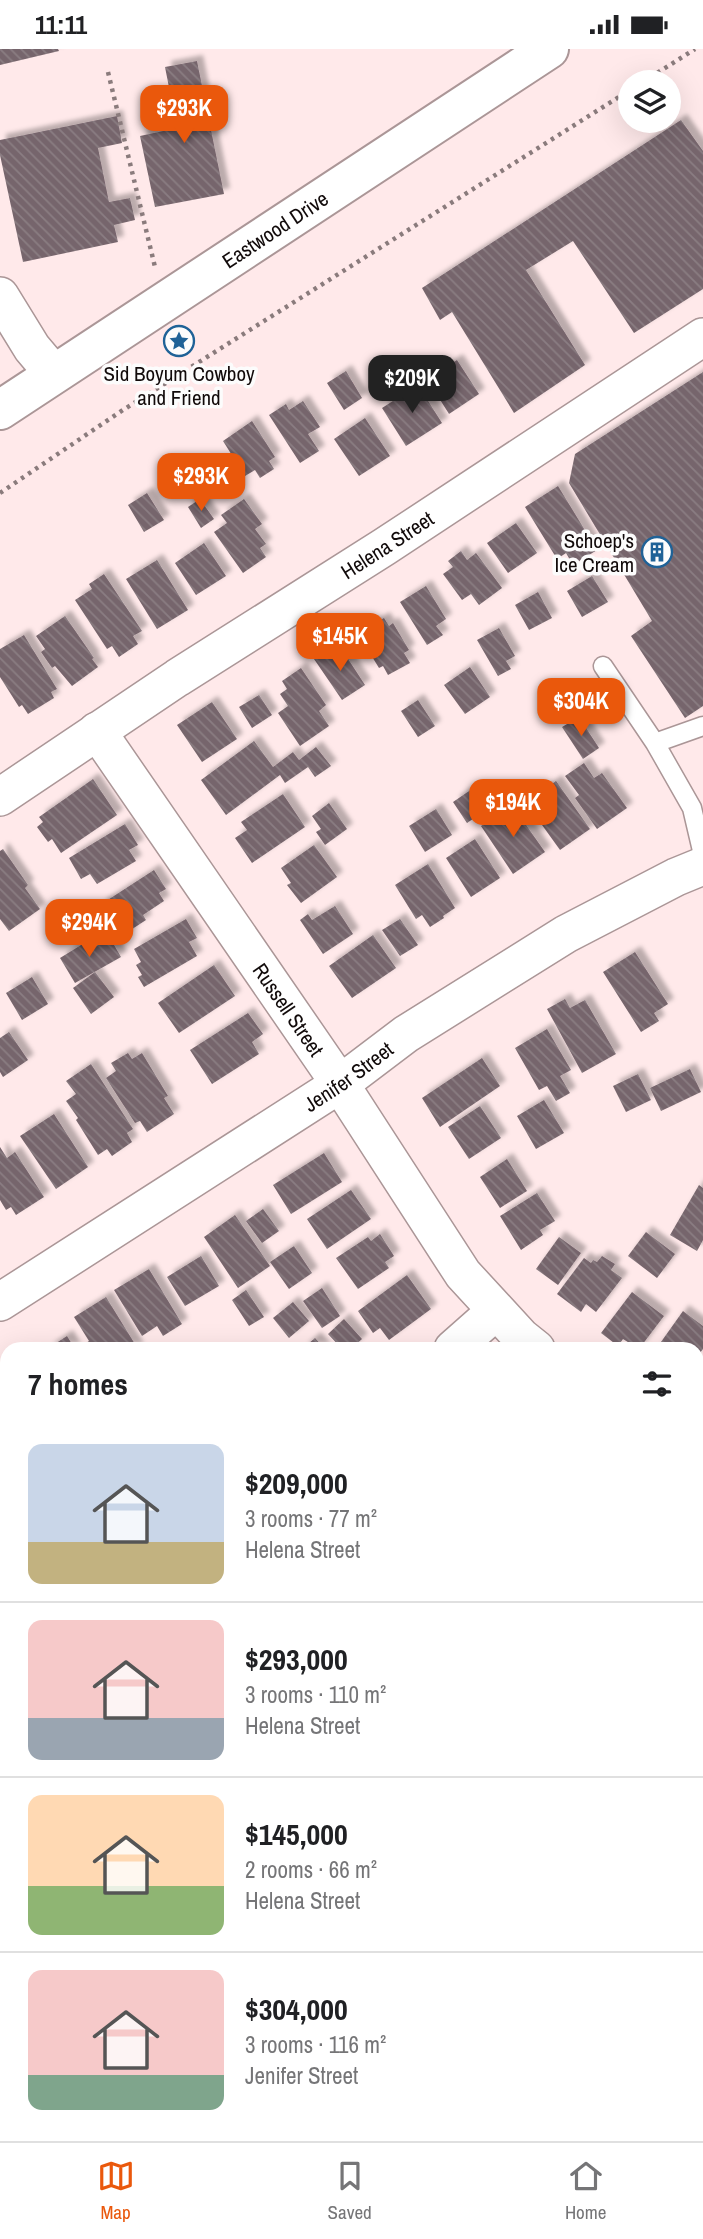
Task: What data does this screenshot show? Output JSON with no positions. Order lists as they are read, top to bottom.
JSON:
{
  "streets": {
    "street": [
      "Eastwood Drive",
      "Helena Street",
      "Russell Street",
      "Jenifer Street"
    ]
  },
  "crossings": [
    ["Helena Street", "Russell Street"],
    ["Russell Street", "Jenifer Street"]
  ],
  "places": {
    "place": ["Sid Boyum Cowboy and Friend"],
    "building": ["Schoep's Ice Cream"]
  },
  "page": {
    "status": "11:11",
    "price": [
      "$293K",
      "$209K",
      "$293K",
      "$145K",
      "$304K",
      "$194K",
      "$294K"
    ],
    "heading": "7 homes",
    "list": [
      {
        "name": "$209,000",
        "note": "3 rooms · 77 m² · Helena Street"
      },
      {
        "name": "$293,000",
        "note": "3 rooms · 110 m² · Helena Street"
      },
      {
        "name": "$145,000",
        "note": "2 rooms · 66 m² · Helena Street"
      },
      {
        "name": "$304,000",
        "note": "3 rooms · 116 m² · Jenifer Street"
      }
    ],
    "tabs": ["Map", "Saved", "Home"]
  }
}
